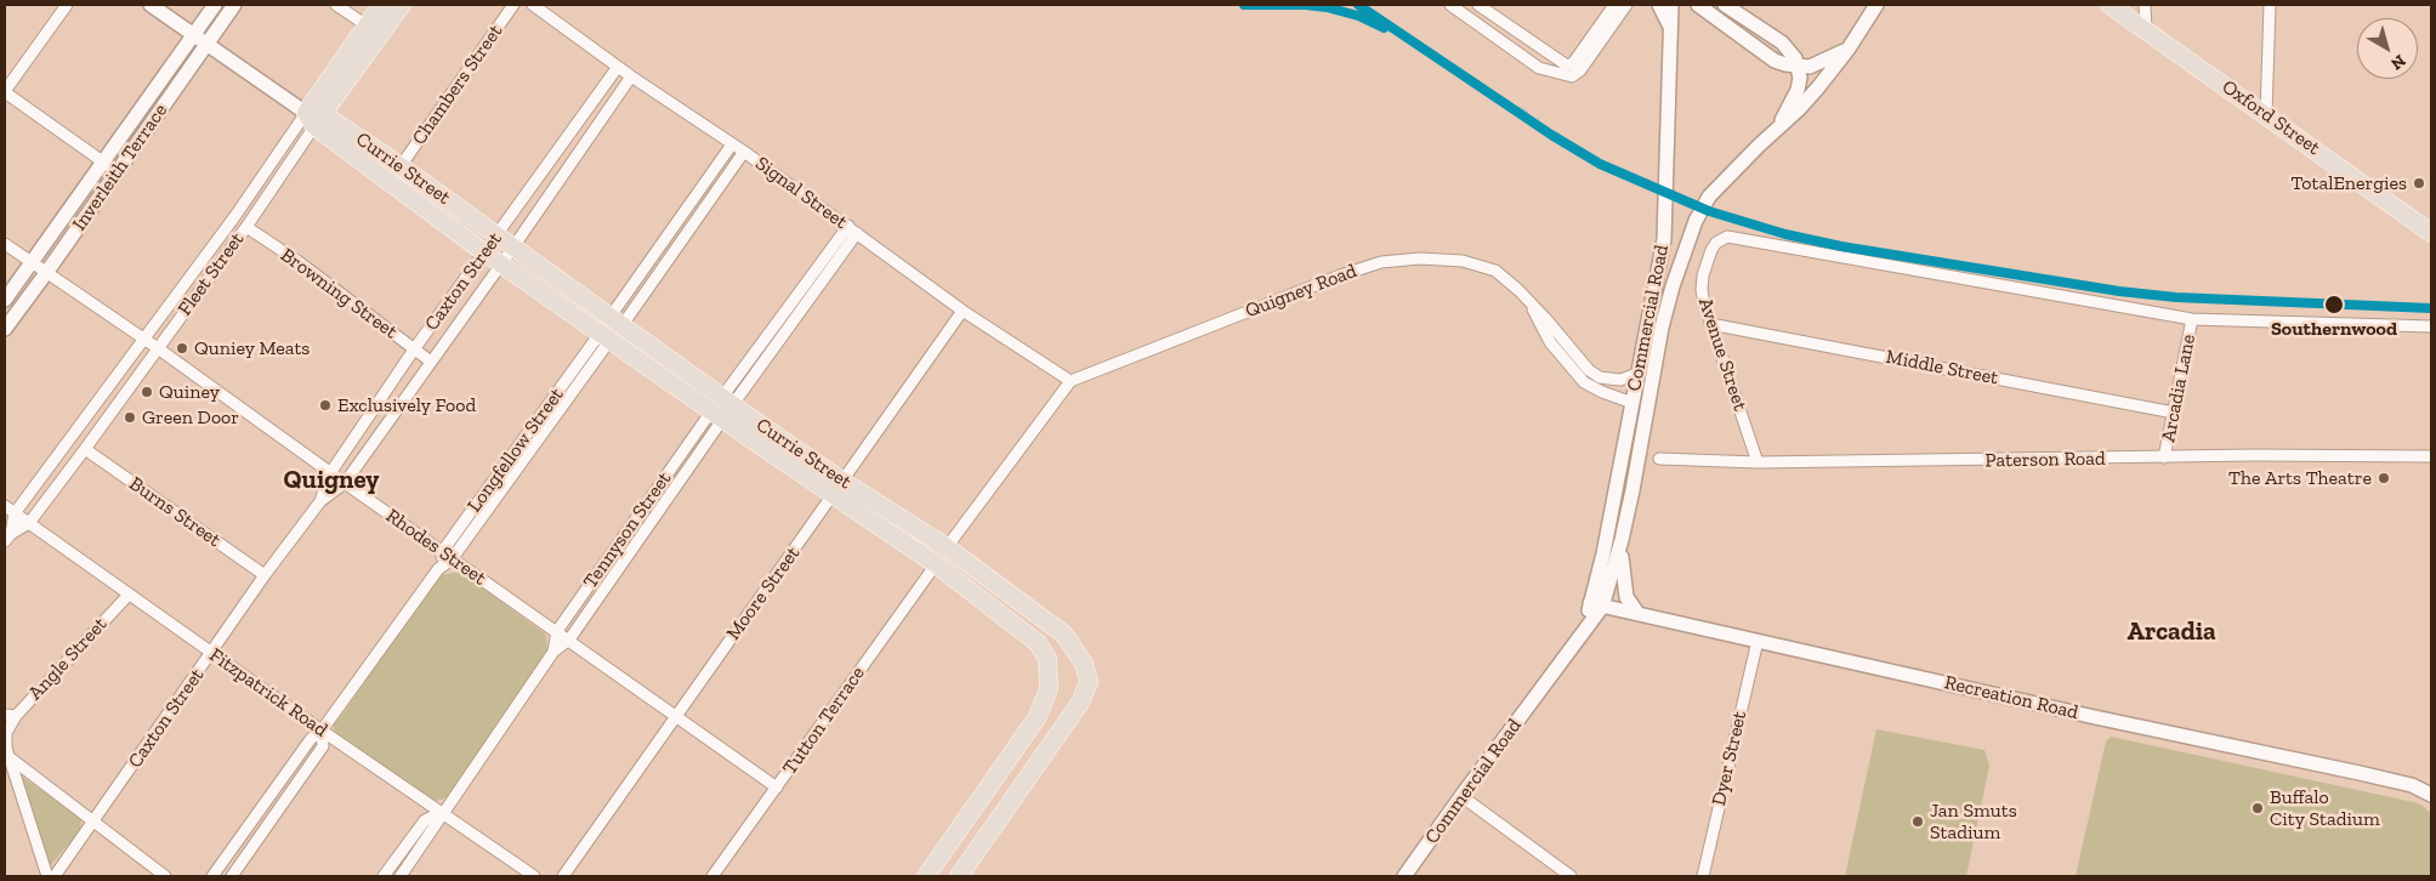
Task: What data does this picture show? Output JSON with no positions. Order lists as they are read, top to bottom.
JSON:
{
  "streets": {
    "main road": ["Oxford Street", "Currie Street", "Fleet Street"],
    "street": [
      "Chambers Street",
      "Inverleith Terrace",
      "Signal Street",
      "Caxton Street",
      "Quigney Road",
      "Browning Street",
      "Commercial Road",
      "Avenue Street",
      "Middle Street",
      "Arcadia Lane",
      "Longfellow Street",
      "Paterson Road",
      "Burns Street",
      "Tennyson Street",
      "Rhodes Street",
      "Moore Street",
      "Angle Street",
      "Fitzpatrick Road",
      "Recreation Road",
      "Tutton Terrace",
      "Dyer Street"
    ]
  },
  "crossings": [
    ["Chambers Street", "Currie Street"],
    ["Inverleith Terrace", "Currie Street"],
    ["Inverleith Terrace", "Rhodes Street"],
    ["Currie Street", "Fleet Street"],
    ["Currie Street", "Caxton Street"],
    ["Currie Street", "Longfellow Street"],
    ["Currie Street", "Tennyson Street"],
    ["Currie Street", "Moore Street"],
    ["Currie Street", "Tutton Terrace"],
    ["Signal Street", "Caxton Street"],
    ["Signal Street", "Quigney Road"],
    ["Signal Street", "Moore Street"],
    ["Fleet Street", "Browning Street"],
    ["Fleet Street", "Burns Street"],
    ["Fleet Street", "Rhodes Street"],
    ["Fleet Street", "Fitzpatrick Road"],
    ["Caxton Street", "Browning Street"],
    ["Caxton Street", "Burns Street"],
    ["Caxton Street", "Rhodes Street"],
    ["Caxton Street", "Fitzpatrick Road"],
    ["Quigney Road", "Commercial Road"],
    ["Commercial Road", "Recreation Road"],
    ["Avenue Street", "Middle Street"],
    ["Avenue Street", "Arcadia Lane"],
    ["Avenue Street", "Paterson Road"],
    ["Middle Street", "Arcadia Lane"],
    ["Arcadia Lane", "Paterson Road"],
    ["Longfellow Street", "Rhodes Street"],
    ["Longfellow Street", "Fitzpatrick Road"],
    ["Tennyson Street", "Rhodes Street"],
    ["Tennyson Street", "Fitzpatrick Road"],
    ["Rhodes Street", "Moore Street"],
    ["Rhodes Street", "Tutton Terrace"],
    ["Angle Street", "Fitzpatrick Road"],
    ["Recreation Road", "Dyer Street"]
  ],
  "districts": ["Quigney", "Arcadia"],
  "places": [
    "TotalEnergies",
    "Southernwood",
    "Quniey Meats",
    "Quiney",
    "Exclusively Food",
    "Green Door",
    "The Arts Theatre",
    "Buffalo City Stadium",
    "Jan Smuts Stadium"
  ],
  "north": "bottom right"
}
